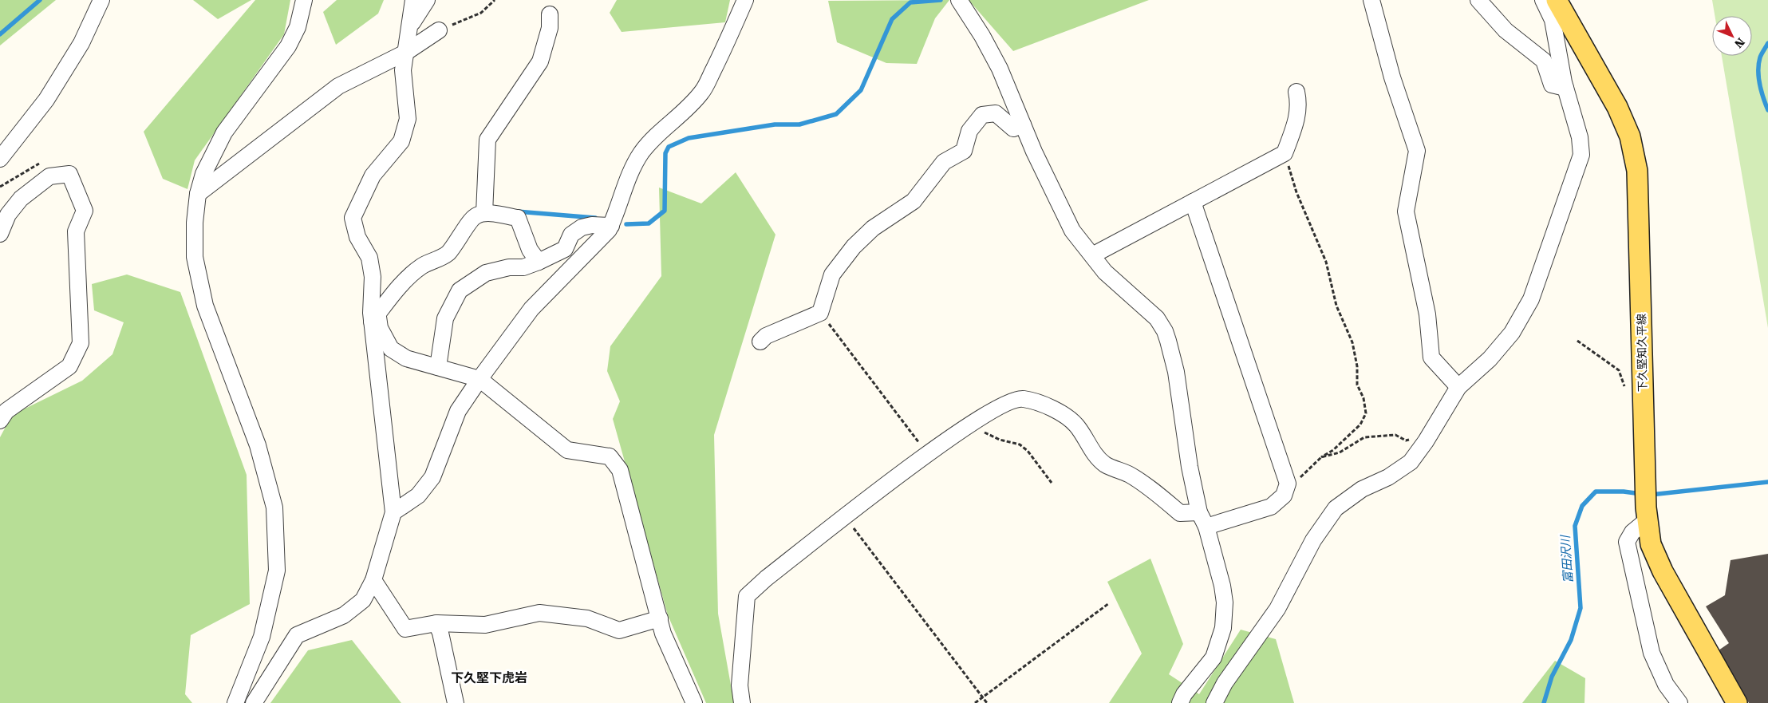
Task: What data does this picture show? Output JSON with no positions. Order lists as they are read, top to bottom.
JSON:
{
  "streets": {
    "main road": ["下久堅知久平線"]
  },
  "districts": ["下久堅下虎岩"],
  "water": ["富田沢川"],
  "north": "bottom right"
}
